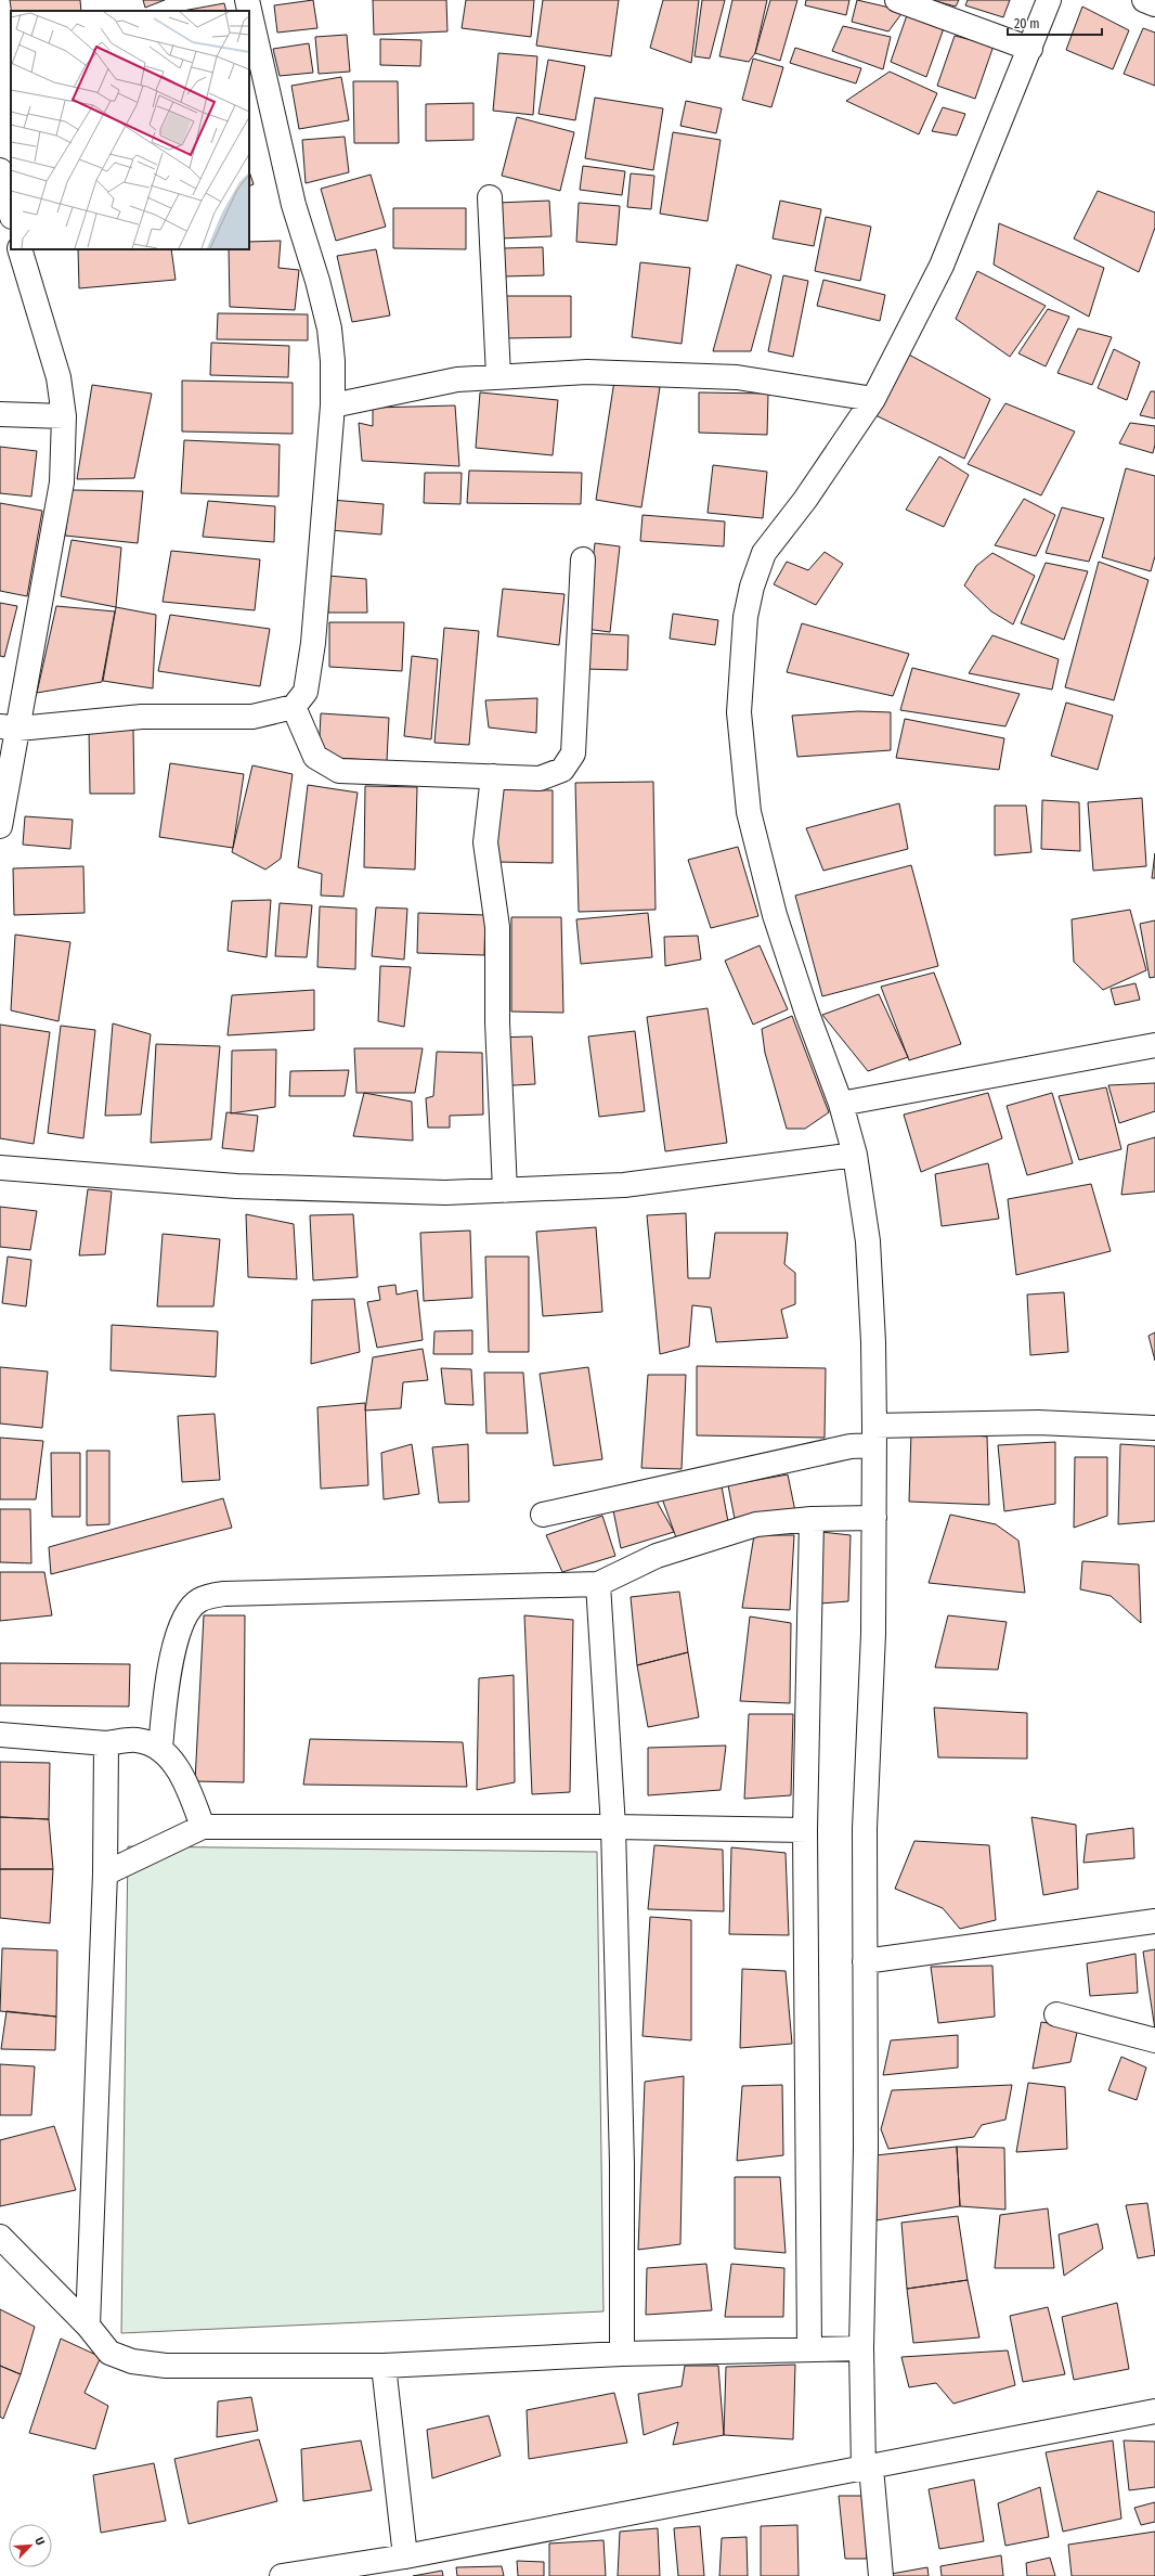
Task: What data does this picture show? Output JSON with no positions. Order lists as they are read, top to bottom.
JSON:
{
  "scale_bar": "20 m",
  "north": "top right"
}
